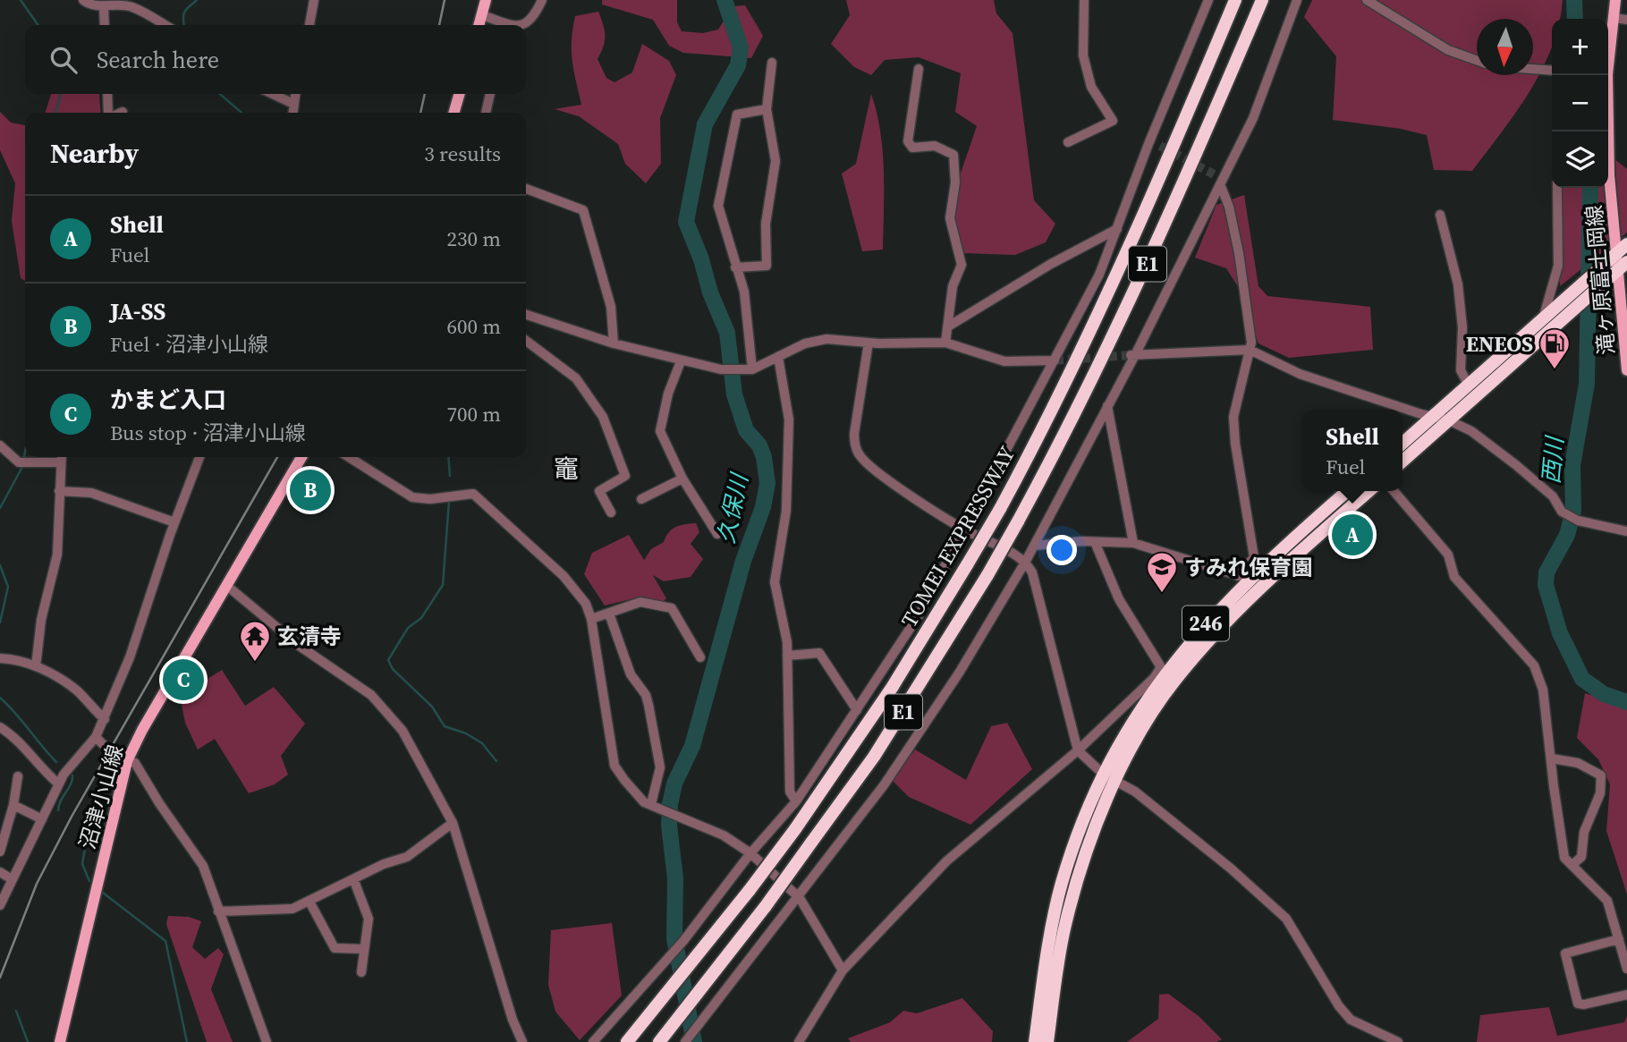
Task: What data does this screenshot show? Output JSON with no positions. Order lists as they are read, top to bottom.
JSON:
{
  "streets": {
    "highway": ["E1", "TOMEI EXPRESSWAY", "246"],
    "main road": ["滝ヶ原富士岡線", "沼津小山線"]
  },
  "districts": ["竈"],
  "water": ["西川", "久保川"],
  "places": {
    "fuel station": ["ENEOS"],
    "school or university": ["すみれ保育園"],
    "temple": ["玄清寺"]
  },
  "north": "bottom",
  "page": {
    "map_buttons": ["+", "−"],
    "search": "Search here",
    "heading": ["Nearby", "3 results"],
    "list": [
      {
        "mark": "A",
        "name": "Shell",
        "note": "Fuel",
        "value": "230 m"
      },
      {
        "mark": "B",
        "name": "JA-SS",
        "note": "Fuel · 沼津小山線",
        "value": "600 m"
      },
      {
        "mark": "C",
        "name": "かまど入口",
        "note": "Bus stop · 沼津小山線",
        "value": "700 m"
      }
    ],
    "popup": ["Shell", "Fuel"],
    "pins": ["B", "A", "C"]
  }
}
